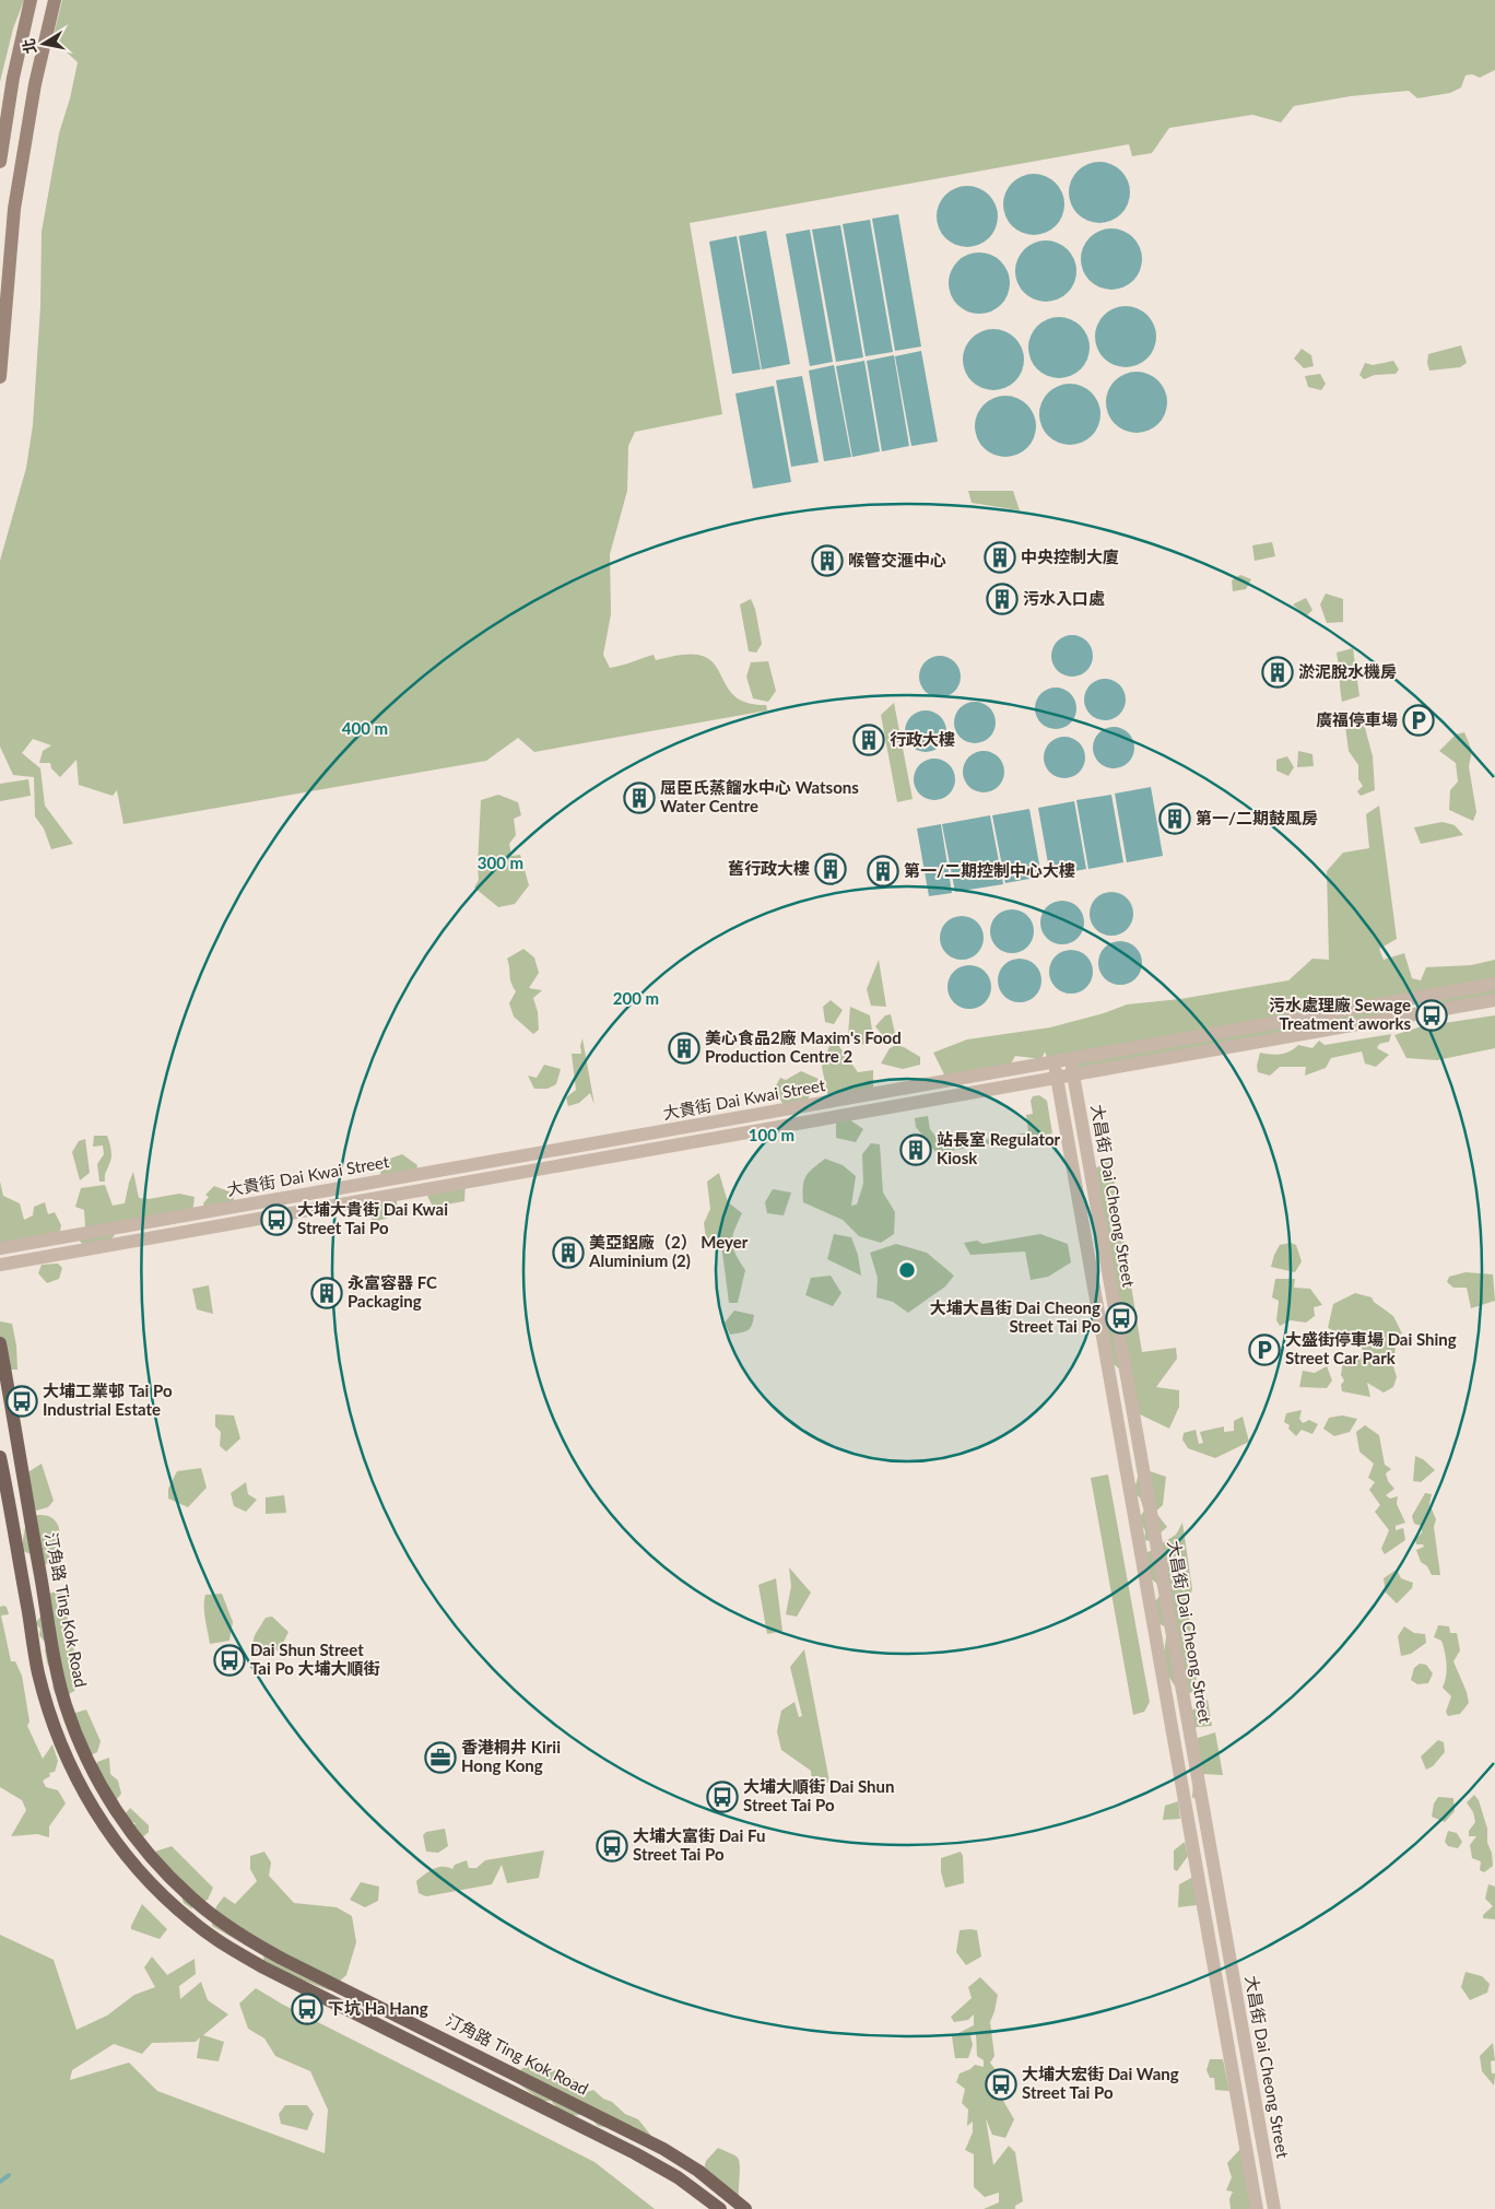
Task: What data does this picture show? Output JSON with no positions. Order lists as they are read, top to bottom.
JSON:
{
  "streets": {
    "main road": ["汀角路 Ting Kok Road"],
    "street": ["大貴街 Dai Kwai Street", "大昌街 Dai Cheong Street"]
  },
  "crossings": [
    ["大貴街 Dai Kwai Street", "大昌街 Dai Cheong Street"]
  ],
  "places": {
    "building": [
      "中央控制大廈",
      "喉管交滙中心",
      "污水入口處",
      "淤泥脫水機房",
      "行政大樓",
      "屈臣氏蒸餾水中心 Watsons Water Centre",
      "第一/二期鼓風房",
      "舊行政大樓",
      "第一/二期控制中心大樓",
      "美心食品2廠 Maxim's Food Production Centre 2",
      "站長室 Regulator Kiosk",
      "美亞鋁廠（2） Meyer Aluminium (2)",
      "永富容器 FC Packaging"
    ],
    "parking": ["廣福停車場", "大盛街停車場 Dai Shing Street Car Park"],
    "bus stop": [
      "污水處理廠 Sewage Treatment aworks",
      "大埔大貴街 Dai Kwai Street Tai Po",
      "大埔大昌街 Dai Cheong Street Tai Po",
      "大埔工業邨 Tai Po Industrial Estate",
      "Dai Shun Street Tai Po 大埔大順街",
      "大埔大順街 Dai Shun Street Tai Po",
      "大埔大富街 Dai Fu Street Tai Po",
      "下坑 Ha Hang",
      "大埔大宏街 Dai Wang Street Tai Po"
    ],
    "office": ["香港桐井 Kirii Hong Kong"]
  },
  "north": "left",
  "rings": [
    "400 m",
    "300 m",
    "200 m",
    "100 m"
  ]
}
